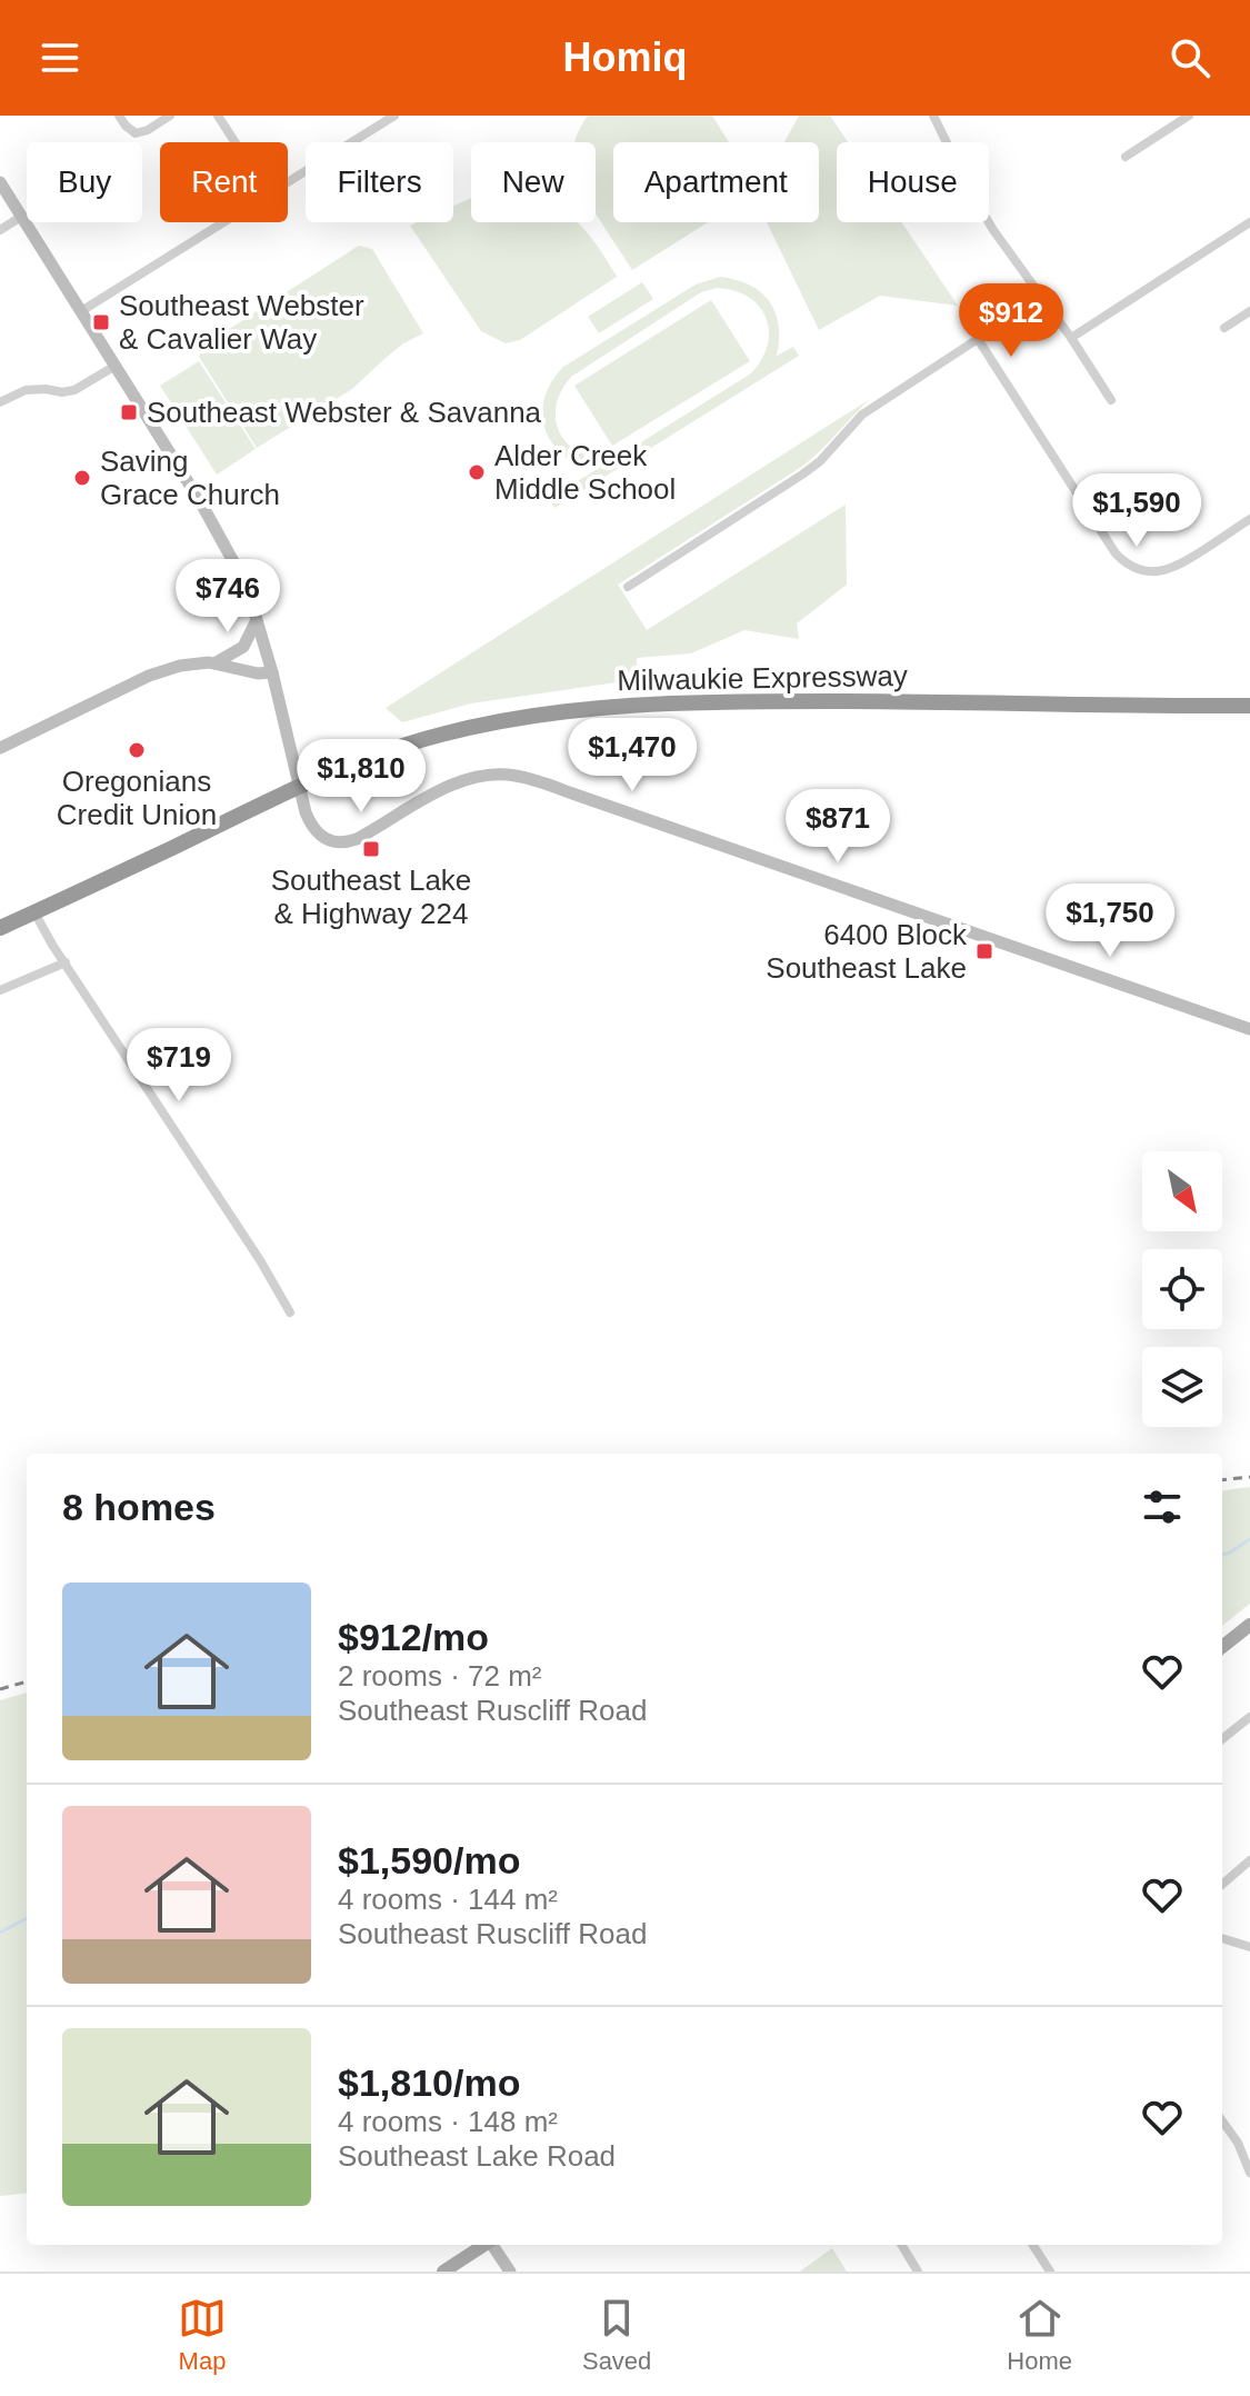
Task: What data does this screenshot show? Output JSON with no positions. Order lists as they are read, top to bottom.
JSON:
{
  "streets": {
    "highway": ["Milwaukie Expressway"]
  },
  "places": {
    "transit": [
      "Southeast Webster & Cavalier Way",
      "Southeast Webster & Savanna",
      "Southeast Lake & Highway 224",
      "6400 Block Southeast Lake"
    ],
    "other": ["Alder Creek Middle School", "Saving Grace Church", "Oregonians Credit Union"]
  },
  "north": "bottom right",
  "page": {
    "header": "Homiq",
    "chip": [
      "Buy",
      "Rent",
      "Filters",
      "New",
      "Apartment",
      "House"
    ],
    "price": [
      "$912",
      "$1,590",
      "$746",
      "$1,470",
      "$1,810",
      "$871",
      "$1,750",
      "$719"
    ],
    "heading": "8 homes",
    "list": [
      {
        "name": "$912/mo",
        "note": "2 rooms · 72 m² · Southeast Ruscliff Road"
      },
      {
        "name": "$1,590/mo",
        "note": "4 rooms · 144 m² · Southeast Ruscliff Road"
      },
      {
        "name": "$1,810/mo",
        "note": "4 rooms · 148 m² · Southeast Lake Road"
      }
    ],
    "tabs": ["Map", "Saved", "Home"]
  }
}
